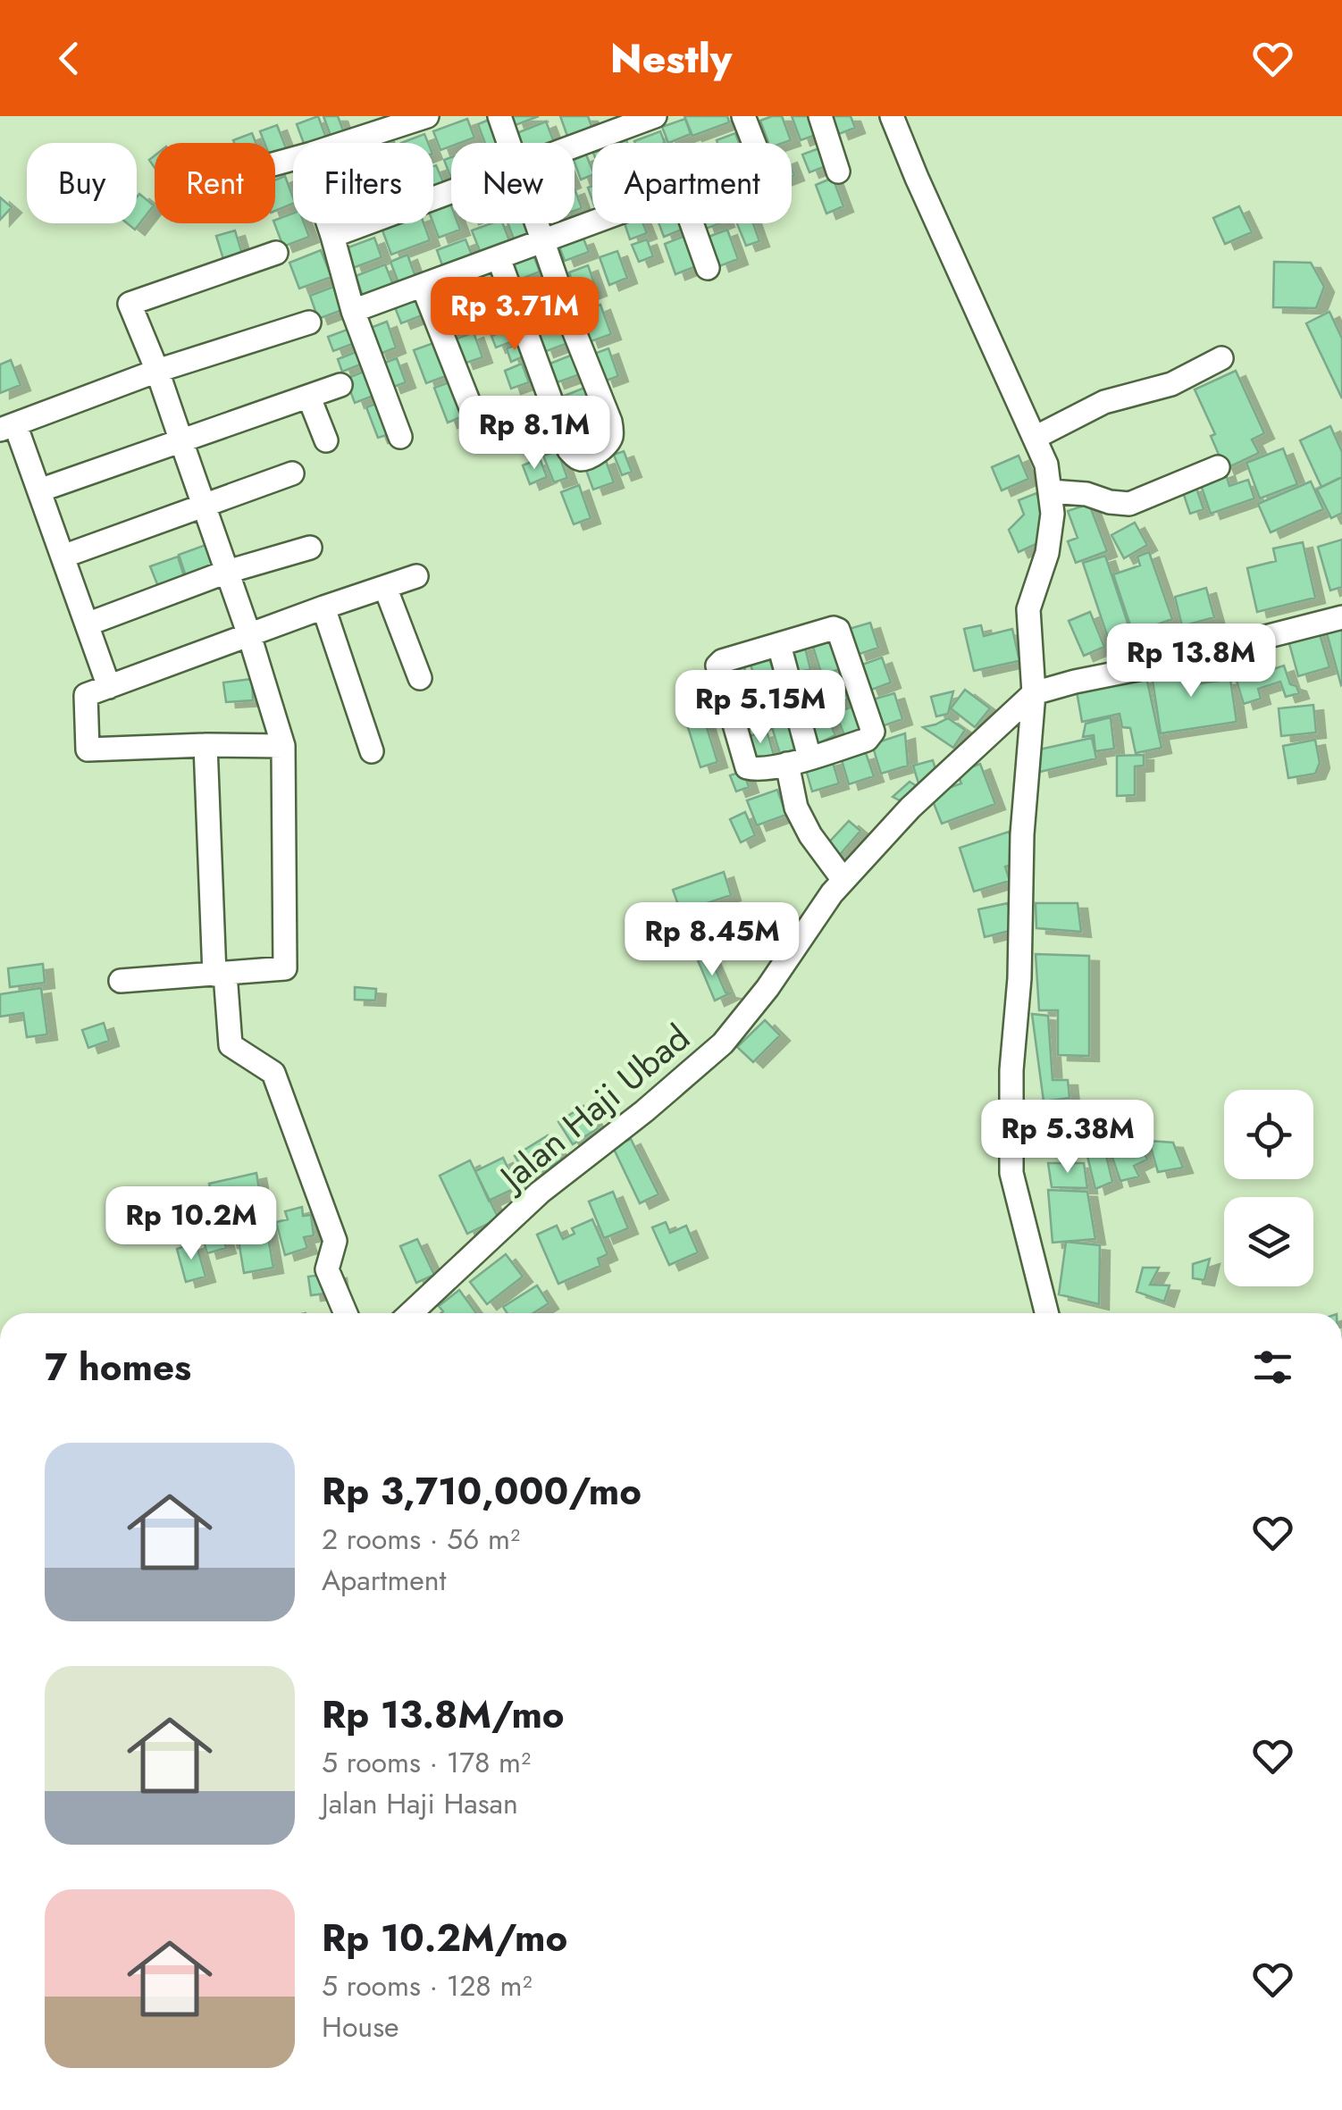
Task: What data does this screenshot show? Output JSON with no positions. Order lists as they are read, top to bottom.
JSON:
{
  "streets": {
    "street": ["Jalan Haji Ubad"]
  },
  "page": {
    "header": "Nestly",
    "chip": [
      "Buy",
      "Rent",
      "Filters",
      "New",
      "Apartment"
    ],
    "price": [
      "Rp 3.71M",
      "Rp 8.1M",
      "Rp 13.8M",
      "Rp 5.15M",
      "Rp 8.45M",
      "Rp 5.38M",
      "Rp 10.2M"
    ],
    "heading": "7 homes",
    "list": [
      {
        "name": "Rp 3,710,000/mo",
        "note": "2 rooms · 56 m² · Apartment"
      },
      {
        "name": "Rp 13.8M/mo",
        "note": "5 rooms · 178 m² · Jalan Haji Hasan"
      },
      {
        "name": "Rp 10.2M/mo",
        "note": "5 rooms · 128 m² · House"
      }
    ]
  }
}
